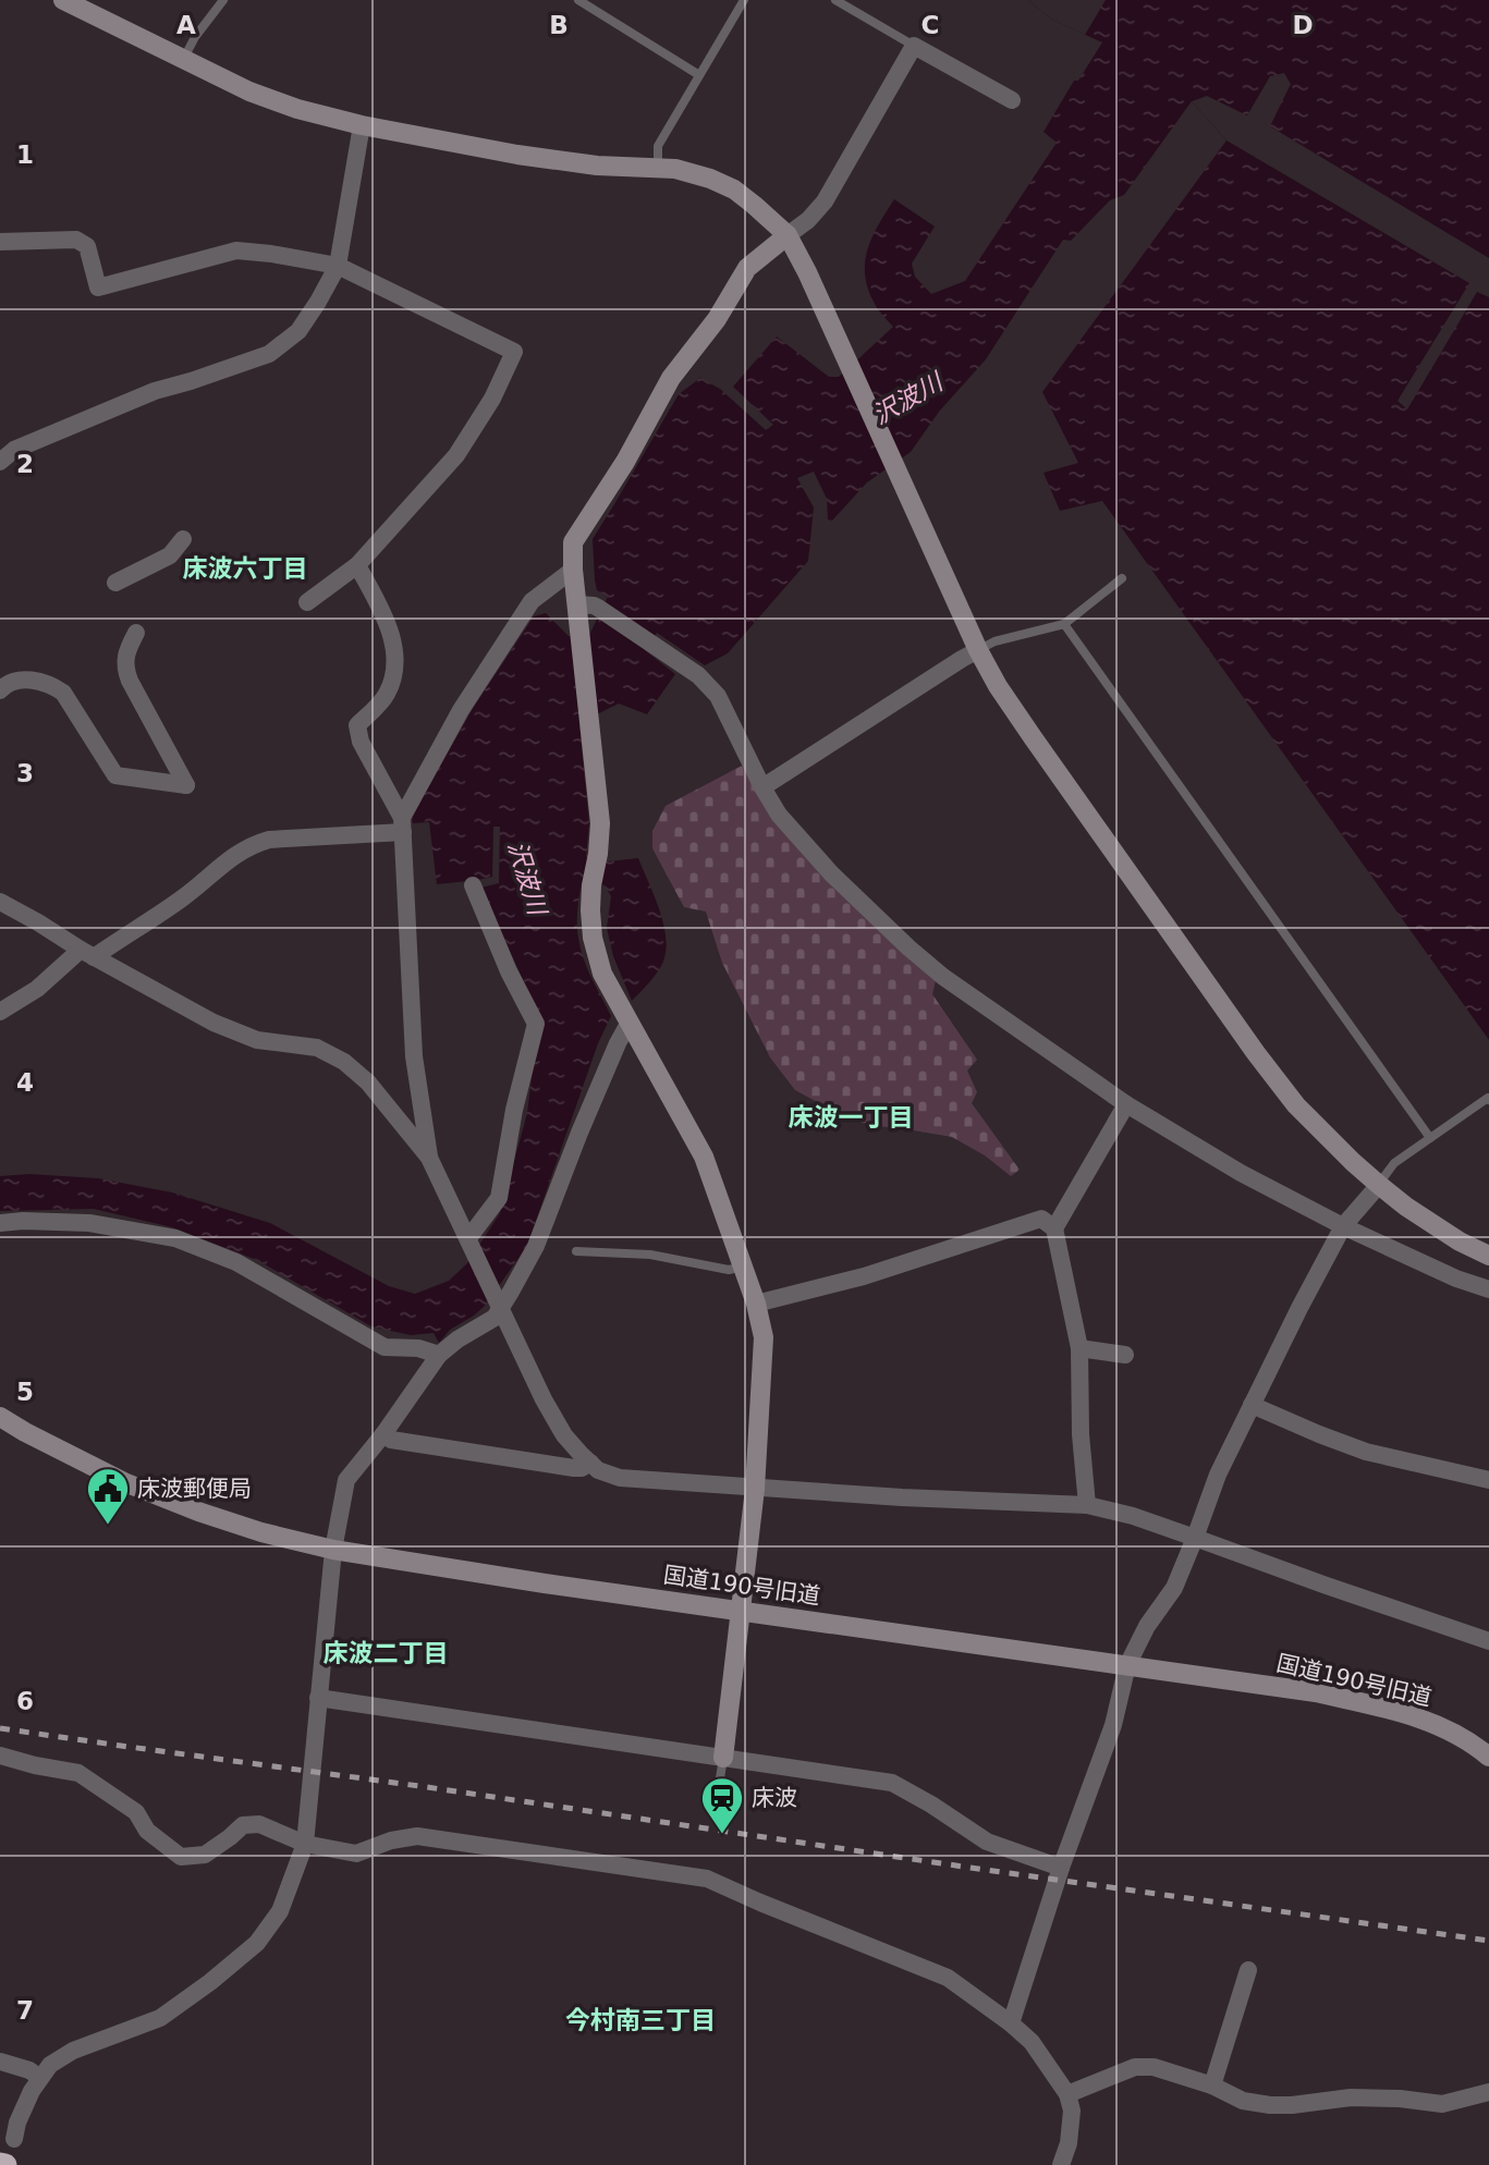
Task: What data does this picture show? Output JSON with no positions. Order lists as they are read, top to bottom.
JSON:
{
  "streets": {
    "street": ["国道190号旧道"]
  },
  "districts": [
    "床波六丁目",
    "床波一丁目",
    "床波二丁目",
    "今村南三丁目"
  ],
  "water": ["沢波川"],
  "places": {
    "public building": ["床波郵便局"],
    "station": ["床波"]
  },
  "grid": {
    "columns": [
      "A",
      "B",
      "C",
      "D"
    ],
    "rows": [
      "1",
      "2",
      "3",
      "4",
      "5",
      "6",
      "7"
    ]
  }
}
